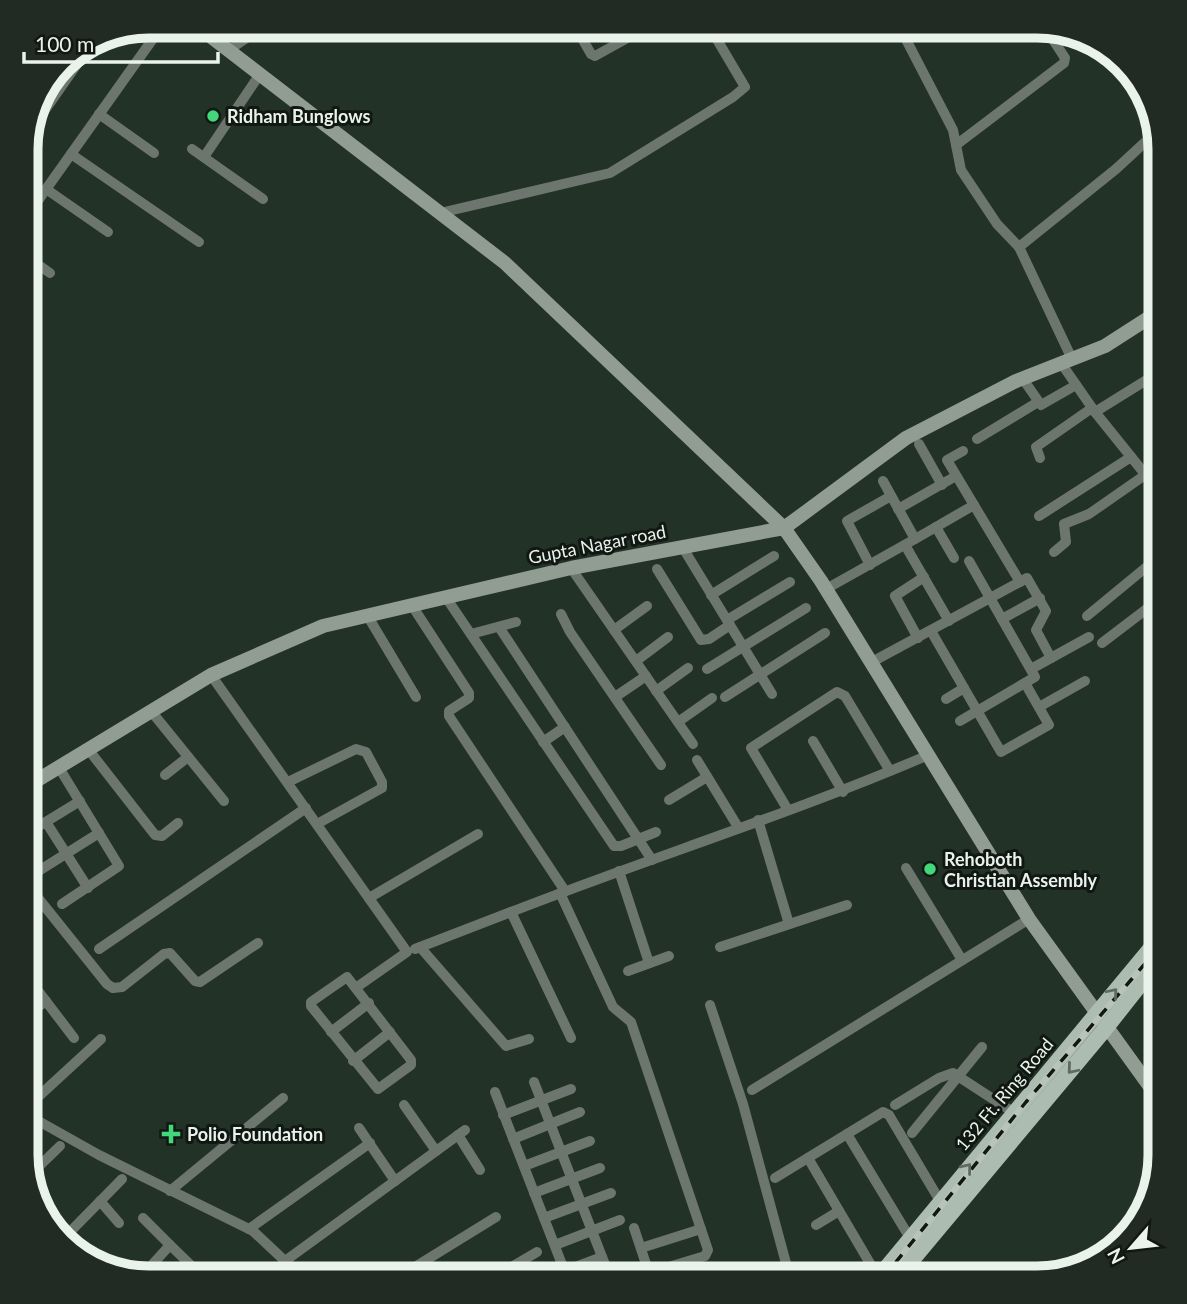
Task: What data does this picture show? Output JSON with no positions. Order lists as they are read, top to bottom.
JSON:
{
  "streets": {
    "main road": ["132 Ft. Ring Road"],
    "street": ["Gupta Nagar road"]
  },
  "places": {
    "other": ["Ridham Bunglows", "Rehoboth Christian Assembly"],
    "health": ["Polio Foundation"]
  },
  "scale_bar": "100 m",
  "north": "bottom left"
}
